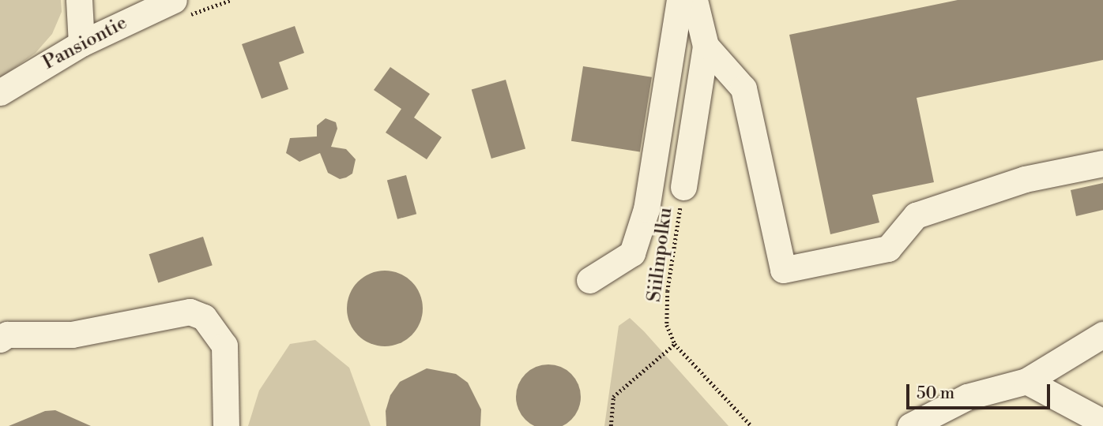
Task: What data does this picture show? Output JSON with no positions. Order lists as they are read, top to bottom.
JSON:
{
  "streets": {
    "street": ["Pansiontie"],
    "path": ["Siilinpolku"]
  },
  "scale_bar": "50 m"
}
